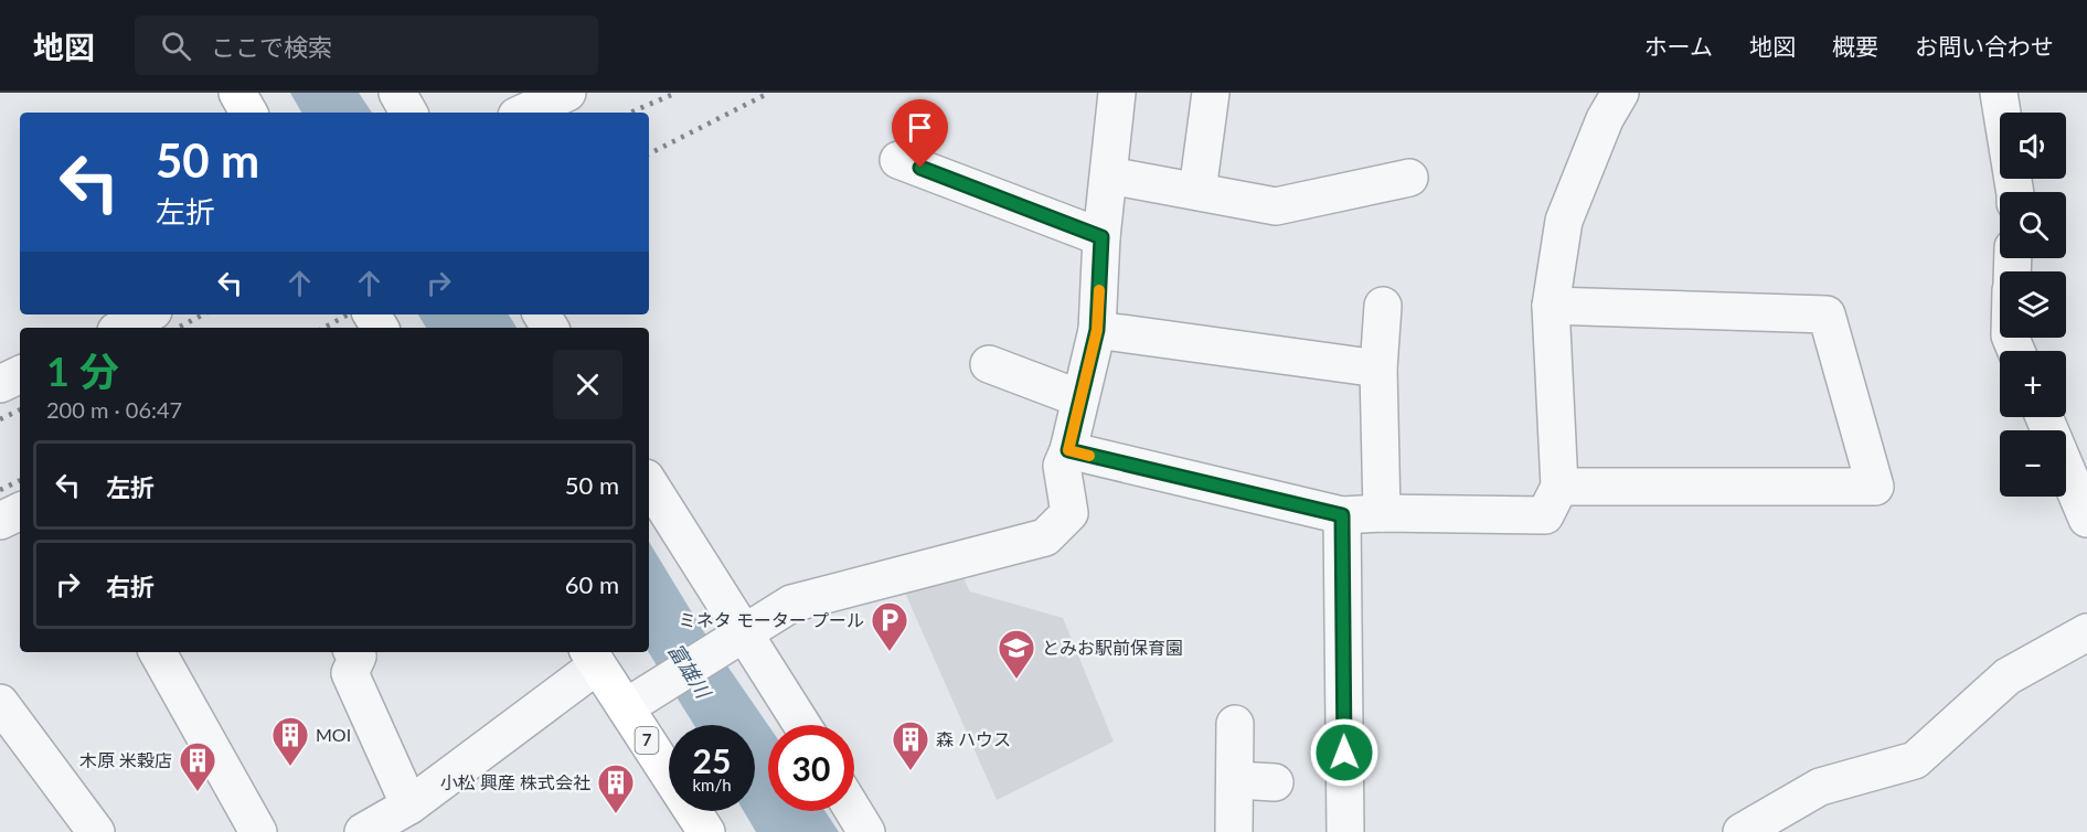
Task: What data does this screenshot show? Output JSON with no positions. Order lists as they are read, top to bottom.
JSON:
{
  "streets": {
    "main road": ["7"]
  },
  "water": ["富雄川"],
  "places": {
    "parking": ["ミネタ モーター プール"],
    "school or university": ["とみお駅前保育園"],
    "building": [
      "MOI",
      "森 ハウス",
      "木原 米穀店",
      "小松 興産 株式会社"
    ]
  },
  "page": {
    "header": "地図",
    "search": "ここで検索",
    "nav": [
      "ホーム",
      "地図",
      "概要",
      "お問い合わせ"
    ],
    "map_buttons": ["+", "−"],
    "turn": ["50 m", "左折"],
    "heading": ["1 分", "200 m · 06:47"],
    "list": [
      {
        "name": "左折",
        "value": "50 m"
      },
      {
        "name": "右折",
        "value": "60 m"
      }
    ],
    "speed": "25 km/h",
    "limit": "30"
  }
}
